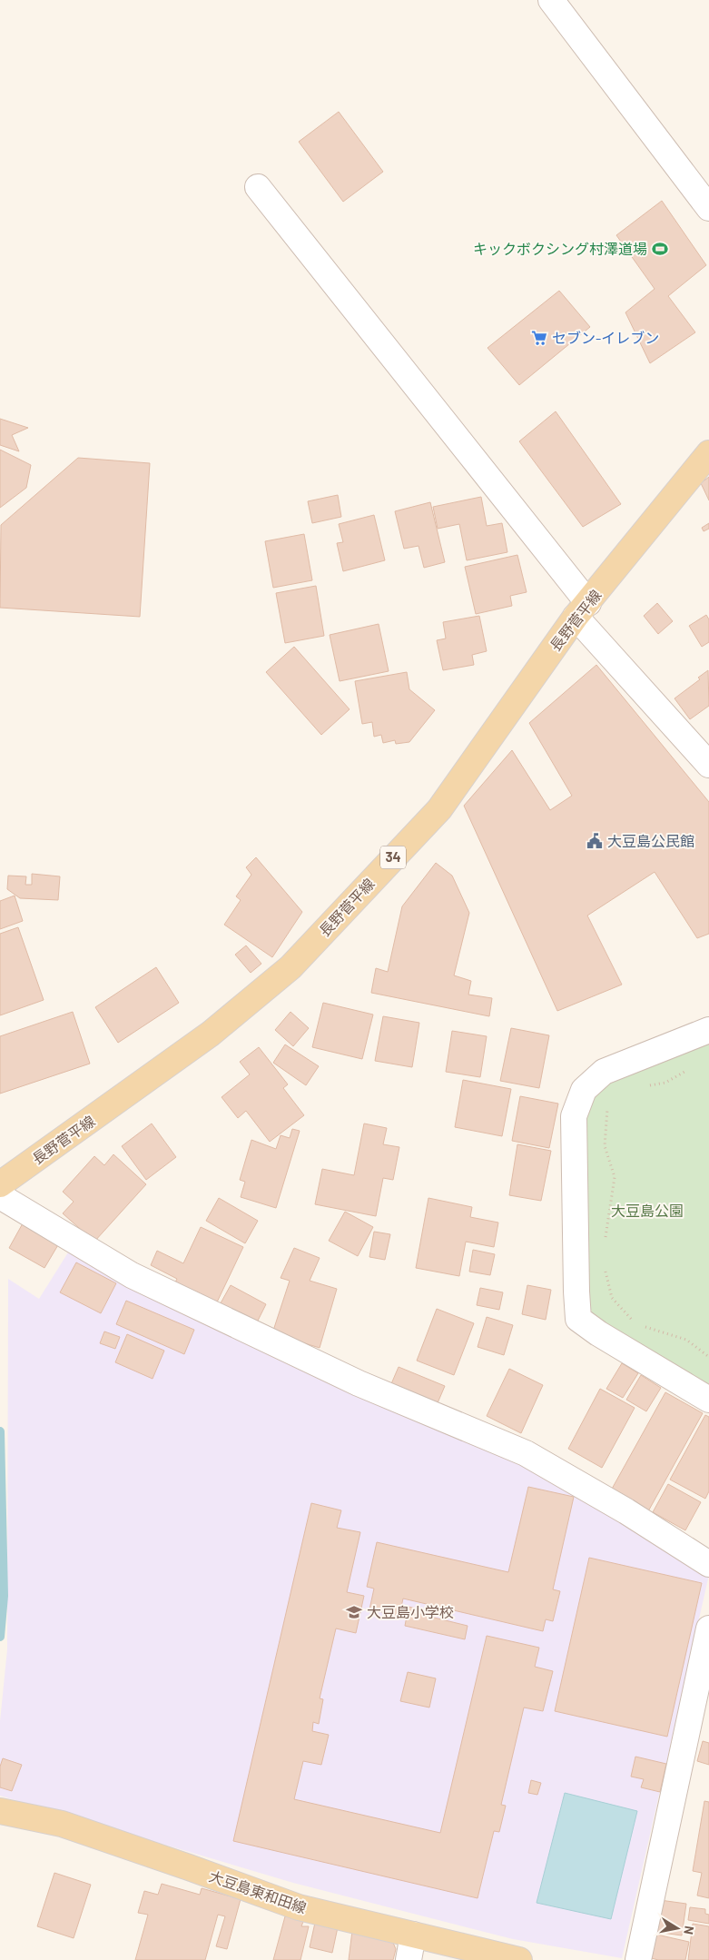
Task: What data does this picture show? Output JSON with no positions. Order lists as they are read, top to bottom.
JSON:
{
  "streets": {
    "main road": ["長野菅平線", "34", "大豆島東和田線"]
  },
  "parks": ["大豆島公園"],
  "places": {
    "sports": ["キックボクシング村澤道場"],
    "supermarket": ["セブン-イレブン"],
    "public building": ["大豆島公民館"],
    "school or university": ["大豆島小学校"]
  },
  "north": "right"
}
